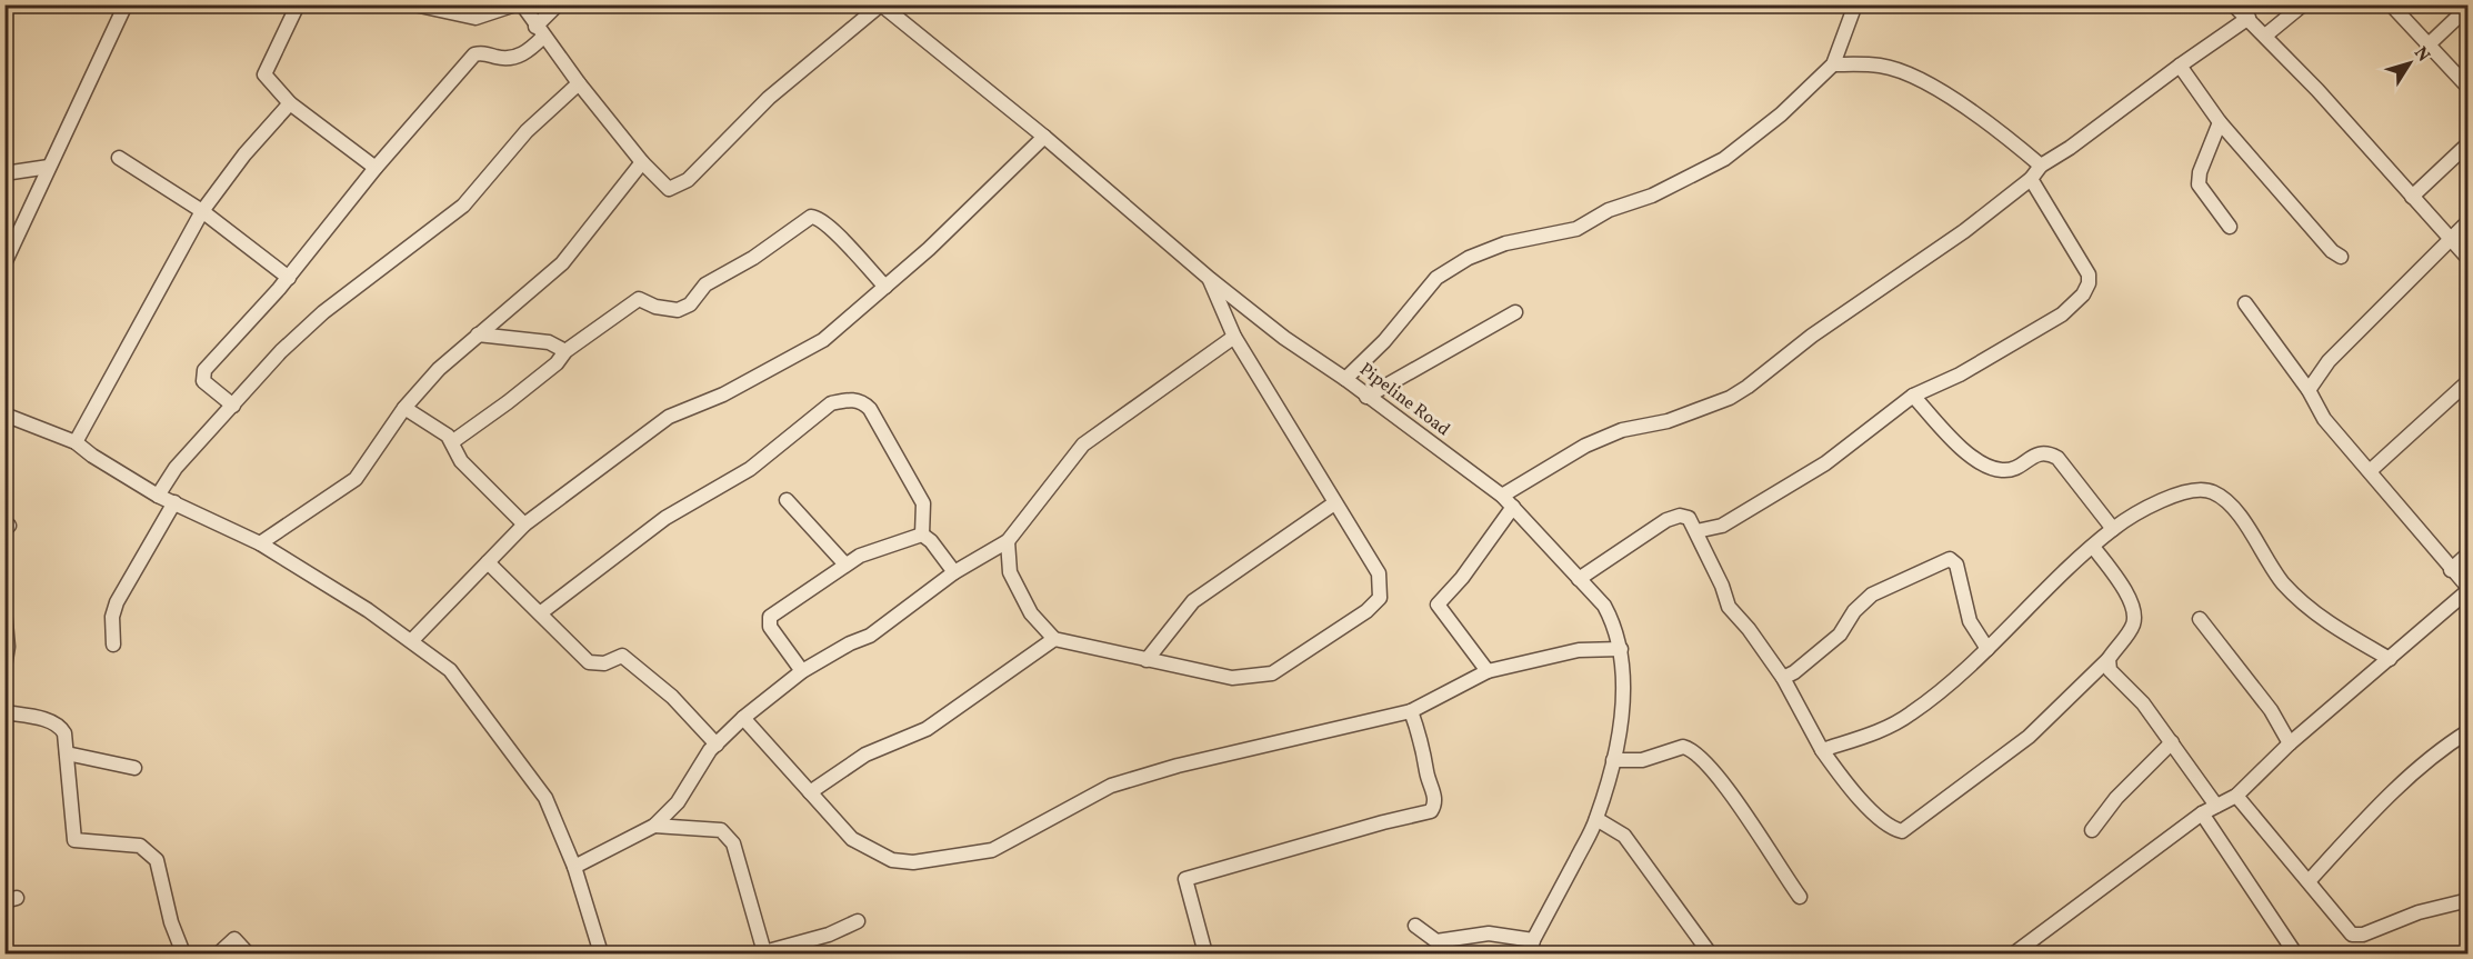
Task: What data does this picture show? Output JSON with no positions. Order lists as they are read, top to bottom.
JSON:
{
  "streets": {
    "street": ["Pipeline Road"]
  },
  "north": "top right"
}
